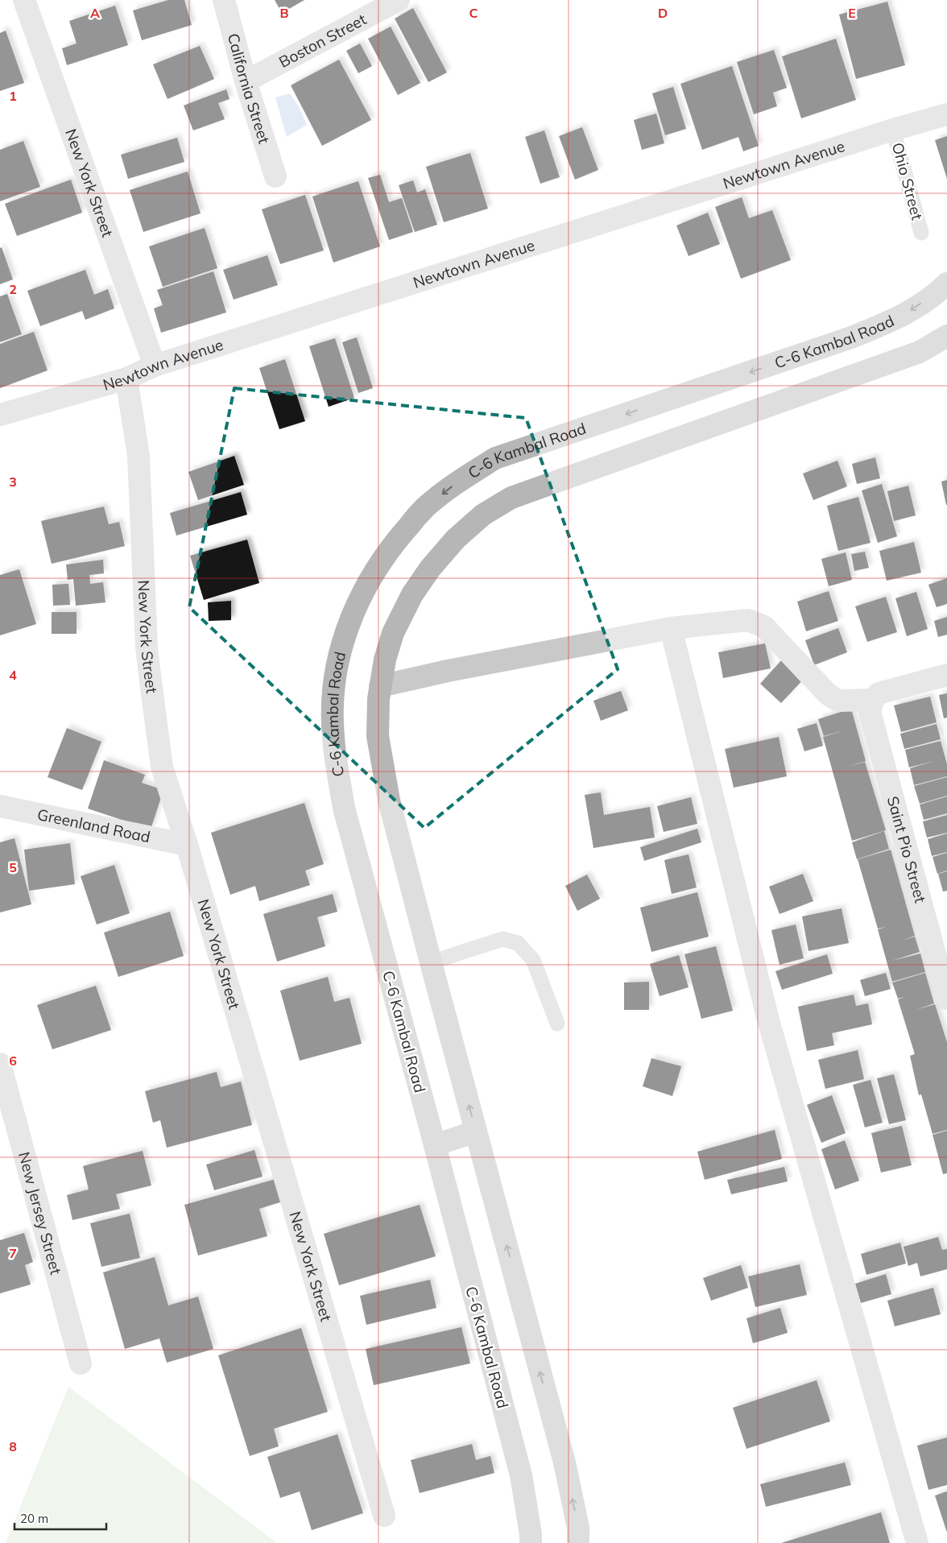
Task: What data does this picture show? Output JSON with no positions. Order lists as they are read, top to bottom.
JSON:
{
  "streets": {
    "main road": ["C-6 Kambal Road"],
    "street": [
      "Boston Street",
      "California Street",
      "Newtown Avenue",
      "New York Street",
      "Greenland Road",
      "Saint Pio Street",
      "New Jersey Street"
    ],
    "lane": ["Ohio Street"]
  },
  "crossings": [
    ["Boston Street", "California Street"],
    ["Newtown Avenue", "Ohio Street"],
    ["Newtown Avenue", "New York Street"],
    ["New York Street", "Greenland Road"]
  ],
  "one_way": ["C-6 Kambal Road"],
  "scale_bar": "20 m",
  "grid": {
    "columns": [
      "A",
      "B",
      "C",
      "D",
      "E"
    ],
    "rows": [
      "1",
      "2",
      "3",
      "4",
      "5",
      "6",
      "7",
      "8"
    ]
  }
}
